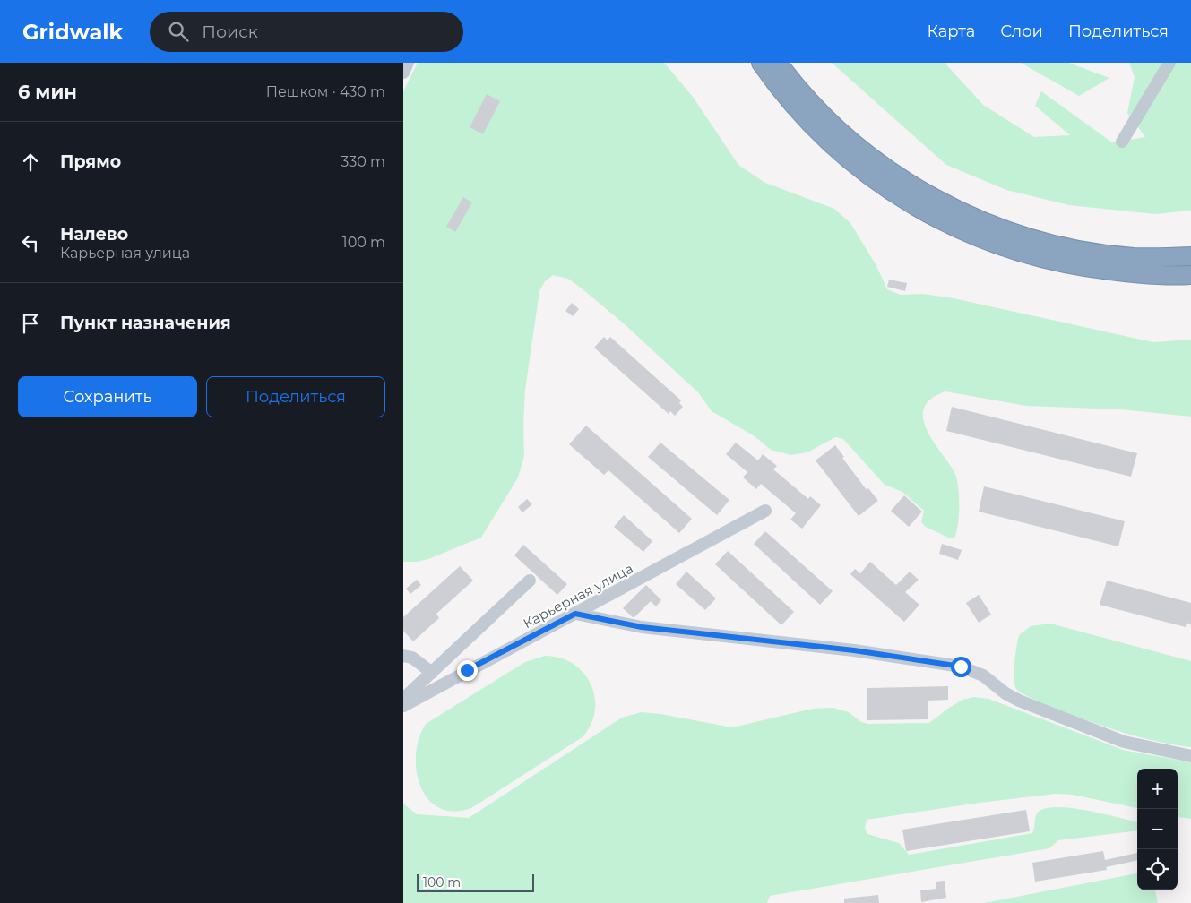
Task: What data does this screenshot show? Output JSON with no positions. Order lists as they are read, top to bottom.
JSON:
{
  "streets": {
    "street": ["Карьерная улица"]
  },
  "scale_bar": "100 m",
  "page": {
    "header": "Gridwalk",
    "search": "Поиск",
    "nav": ["Карта", "Слои", "Поделиться"],
    "heading": ["6 мин", "Пешком · 430 m"],
    "list": [
      ["Прямо", "330 m"],
      ["Налево", "Карьерная улица", "100 m"],
      "Пункт назначения"
    ],
    "buttons": ["Сохранить", "Поделиться"],
    "map_buttons": ["+", "−"],
    "scale": "100 m"
  }
}
